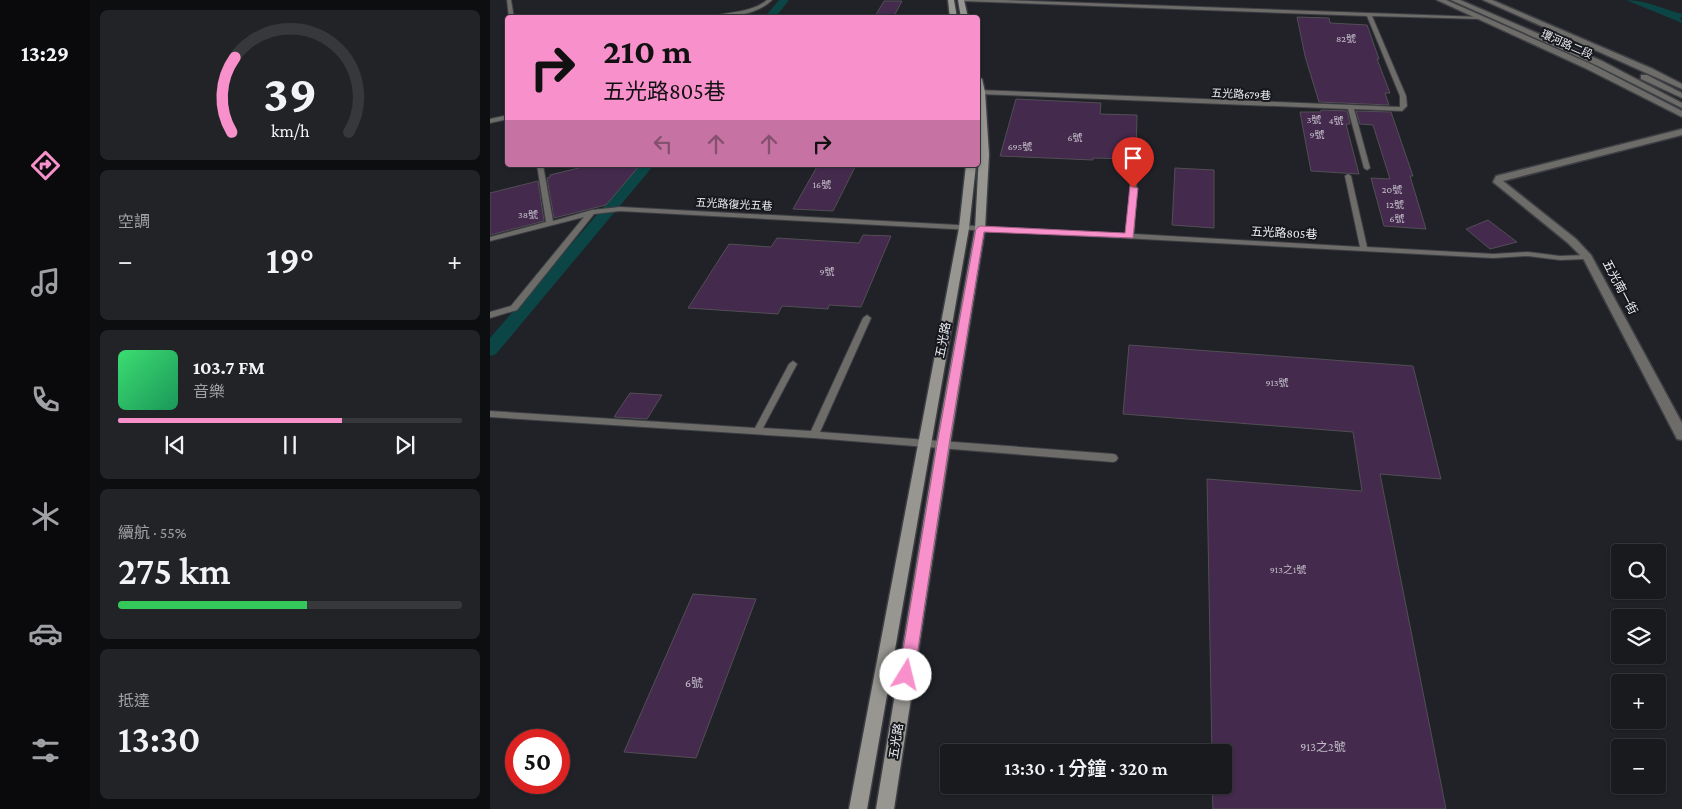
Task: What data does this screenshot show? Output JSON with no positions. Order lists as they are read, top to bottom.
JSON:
{
  "streets": {
    "main road": ["五光路"],
    "street": ["環河路二段", "五光南一街"],
    "lane": ["五光路679巷", "五光路復光五巷", "五光路805巷"]
  },
  "crossings": [
    ["五光路復光五巷", "五光路805巷"],
    ["五光路復光五巷", "五光路"],
    ["五光路805巷", "五光南一街"],
    ["五光路805巷", "五光路"]
  ],
  "house_numbers": [
    "82號",
    "3號",
    "4號",
    "9號",
    "6號",
    "695號",
    "16號",
    "20號",
    "12號",
    "38號",
    "6號",
    "9號",
    "913號",
    "913之1號",
    "6號",
    "913之2號"
  ],
  "page": {
    "tabs": "13:29",
    "turn": ["210 m", "五光路805巷"],
    "tile": [
      "空調",
      ["續航 · 55%", "275 km"],
      ["抵達", "13:30"]
    ],
    "heat": ["−", "19°", "+"],
    "song": ["103.7 FM", "音樂"],
    "map_buttons": ["+", "−"],
    "limit": "50",
    "trip": "13:30 · 1 分鐘 · 320 m",
    "gauge": ["39", "km/h"]
  }
}
